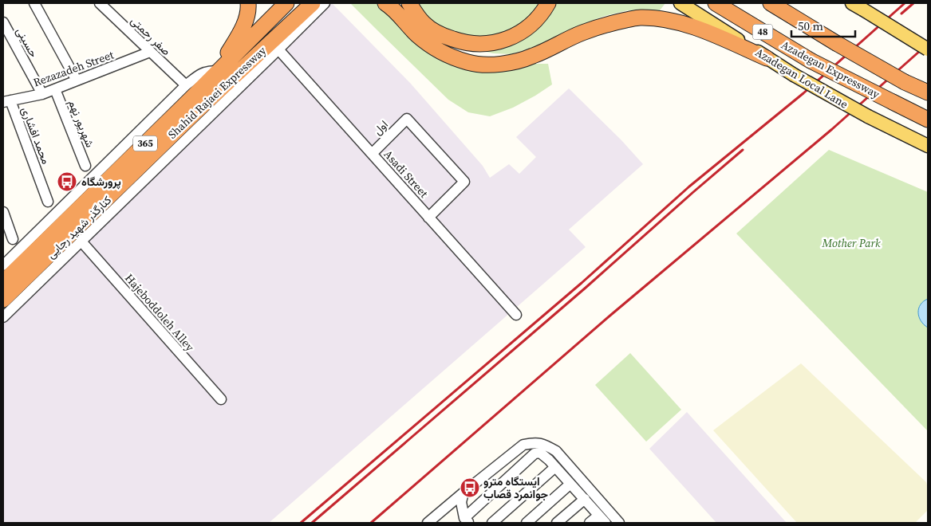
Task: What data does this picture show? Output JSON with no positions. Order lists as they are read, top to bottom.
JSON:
{
  "streets": {
    "highway": [
      "48",
      "Azadegan Expressway",
      "Shahid Rajaei Expressway",
      "365"
    ],
    "main road": ["Azadegan Local Lane"],
    "street": [
      "صفر رحمتی",
      "حسینی",
      "Rezazadeh Street",
      "شهریور نهم",
      "اول",
      "محمد افشاری",
      "Asadi Street",
      "کنارگذر شهید رجایی",
      "Hajeboddoleh Alley"
    ]
  },
  "crossings": [
    ["صفر رحمتی", "Rezazadeh Street"],
    ["حسینی", "Rezazadeh Street"],
    ["Rezazadeh Street", "شهریور نهم"],
    ["Rezazadeh Street", "محمد افشاری"],
    ["اول", "Asadi Street"],
    ["Asadi Street", "کنارگذر شهید رجایی"],
    ["کنارگذر شهید رجایی", "Hajeboddoleh Alley"]
  ],
  "parks": ["Mother Park"],
  "places": {
    "bus stop": ["پرورشگاه", "ایستگاه مترو جوانمرد قصاب"]
  },
  "scale_bar": "50 m"
}
